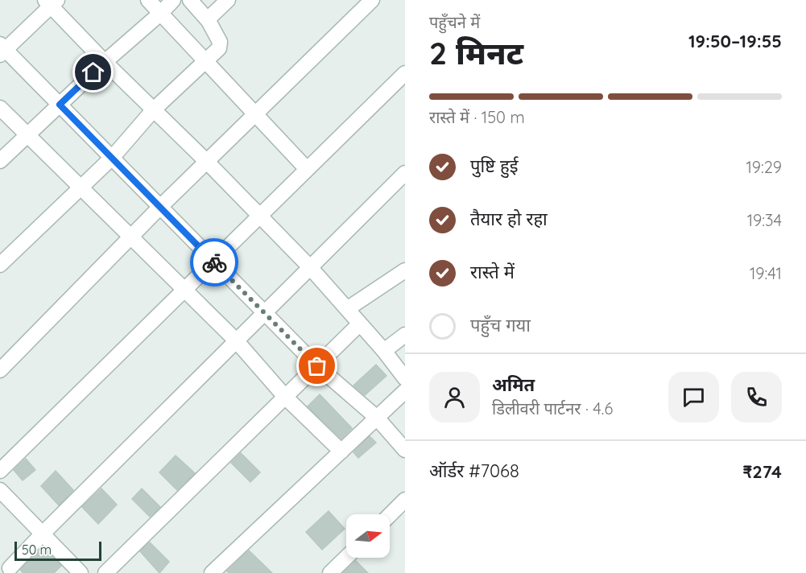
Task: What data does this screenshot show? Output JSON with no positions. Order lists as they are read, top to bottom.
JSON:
{
  "scale_bar": "50 m",
  "north": "right",
  "page": {
    "heading": ["2 मिनट", "पहुँचने में", "19:50–19:55"],
    "panel": [
      "अमित",
      "डिलीवरी पार्टनर · 4.6",
      "ऑर्डर #7068",
      "₹274"
    ],
    "bar": "रास्ते में · 150 m",
    "list": [
      ["पुष्टि हुई", "19:29"],
      ["तैयार हो रहा", "19:34"],
      ["रास्ते में", "19:41"],
      "पहुँच गया"
    ],
    "scale": "50 m"
  }
}
